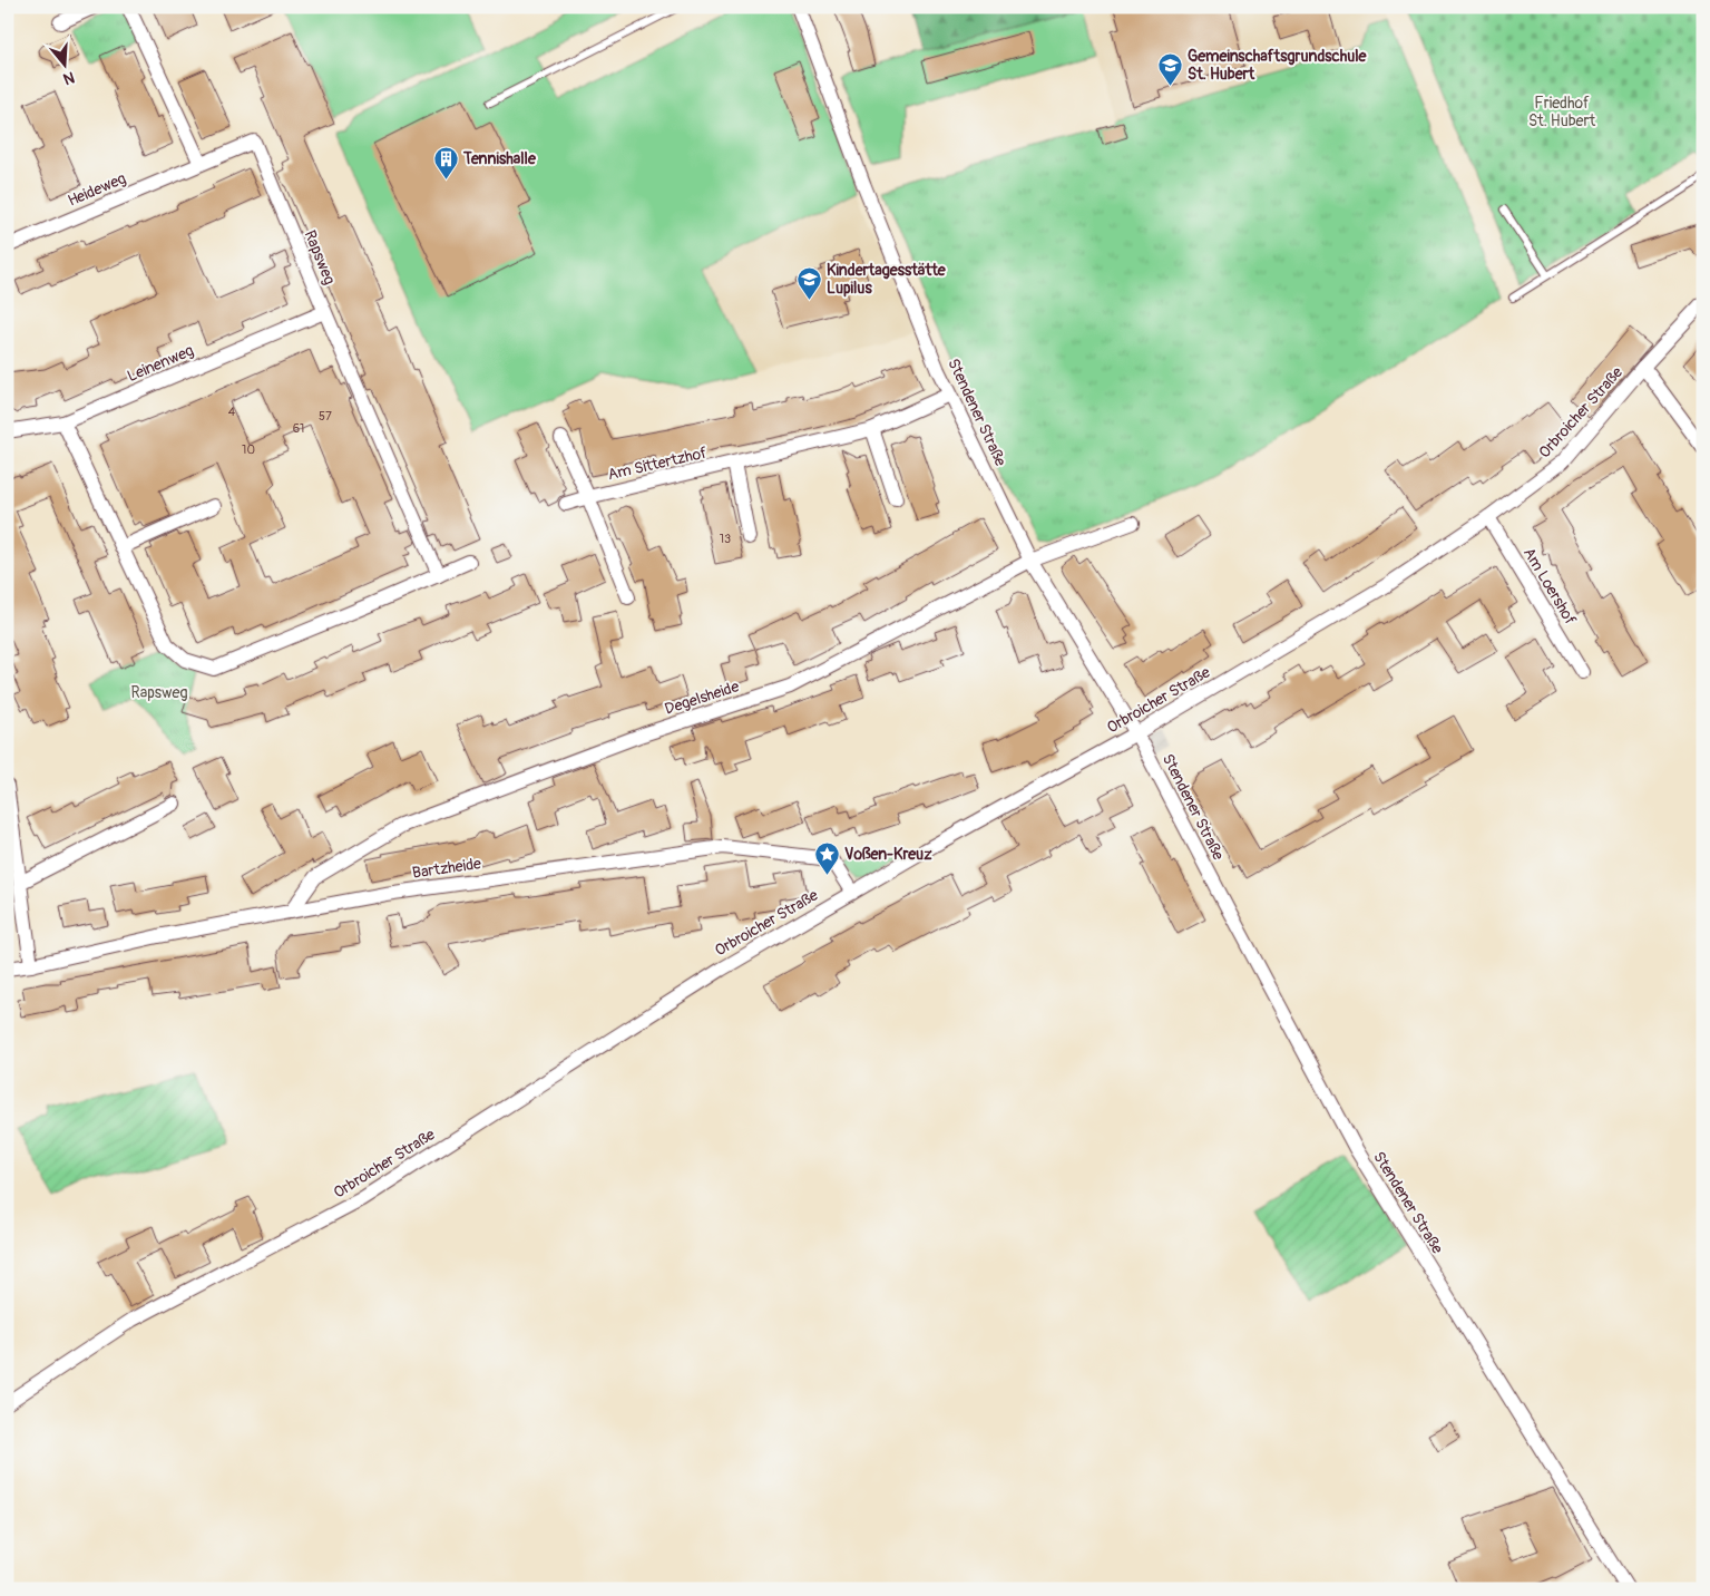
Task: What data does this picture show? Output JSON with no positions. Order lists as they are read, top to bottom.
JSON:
{
  "streets": {
    "street": [
      "Heideweg",
      "Rapsweg",
      "Leinenweg",
      "Stendener Straße",
      "Orbroicher Straße",
      "Am Sittertzhof",
      "Am Loershof",
      "Degelsheide",
      "Bartzheide"
    ]
  },
  "crossings": [
    ["Heideweg", "Rapsweg"],
    ["Rapsweg", "Leinenweg"],
    ["Stendener Straße", "Orbroicher Straße"],
    ["Stendener Straße", "Am Sittertzhof"],
    ["Stendener Straße", "Degelsheide"],
    ["Orbroicher Straße", "Am Loershof"],
    ["Orbroicher Straße", "Bartzheide"],
    ["Degelsheide", "Bartzheide"]
  ],
  "parks": ["Friedhof St. Hubert", "Rapsweg"],
  "places": {
    "school or university": ["Gemeinschaftsgrundschule St. Hubert", "Kindertagesstätte Lupilus"],
    "building": ["Tennishalle"],
    "place": ["Voßen-Kreuz"]
  },
  "house_numbers": [
    "4",
    "57",
    "61",
    "10",
    "13"
  ],
  "north": "bottom"
}
